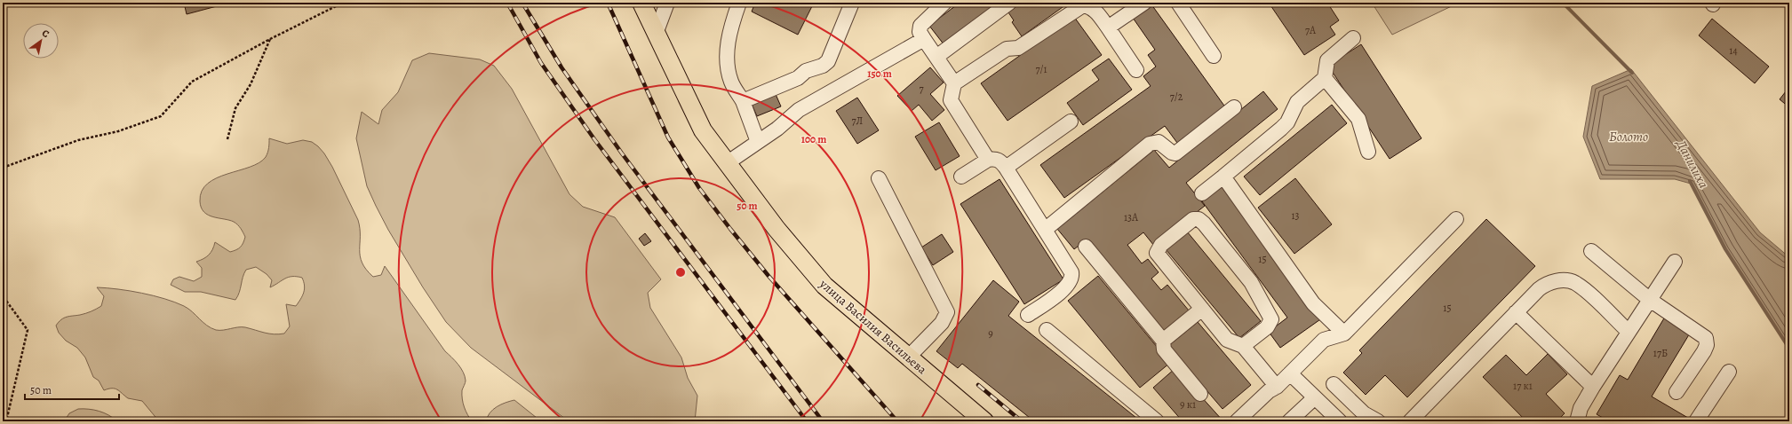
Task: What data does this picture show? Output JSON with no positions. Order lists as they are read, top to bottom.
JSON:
{
  "streets": {
    "main road": ["улица Василия Васильева"]
  },
  "water": ["Болото", "Данилиха"],
  "house_numbers": [
    "7А",
    "14",
    "7/1",
    "7",
    "7/2",
    "7Л",
    "13",
    "13А",
    "15",
    "15",
    "9",
    "17Б",
    "17 к1",
    "9 к1"
  ],
  "scale_bar": "50 m",
  "north": "top right",
  "rings": ["150 m", "100 m", "50 m"]
}
